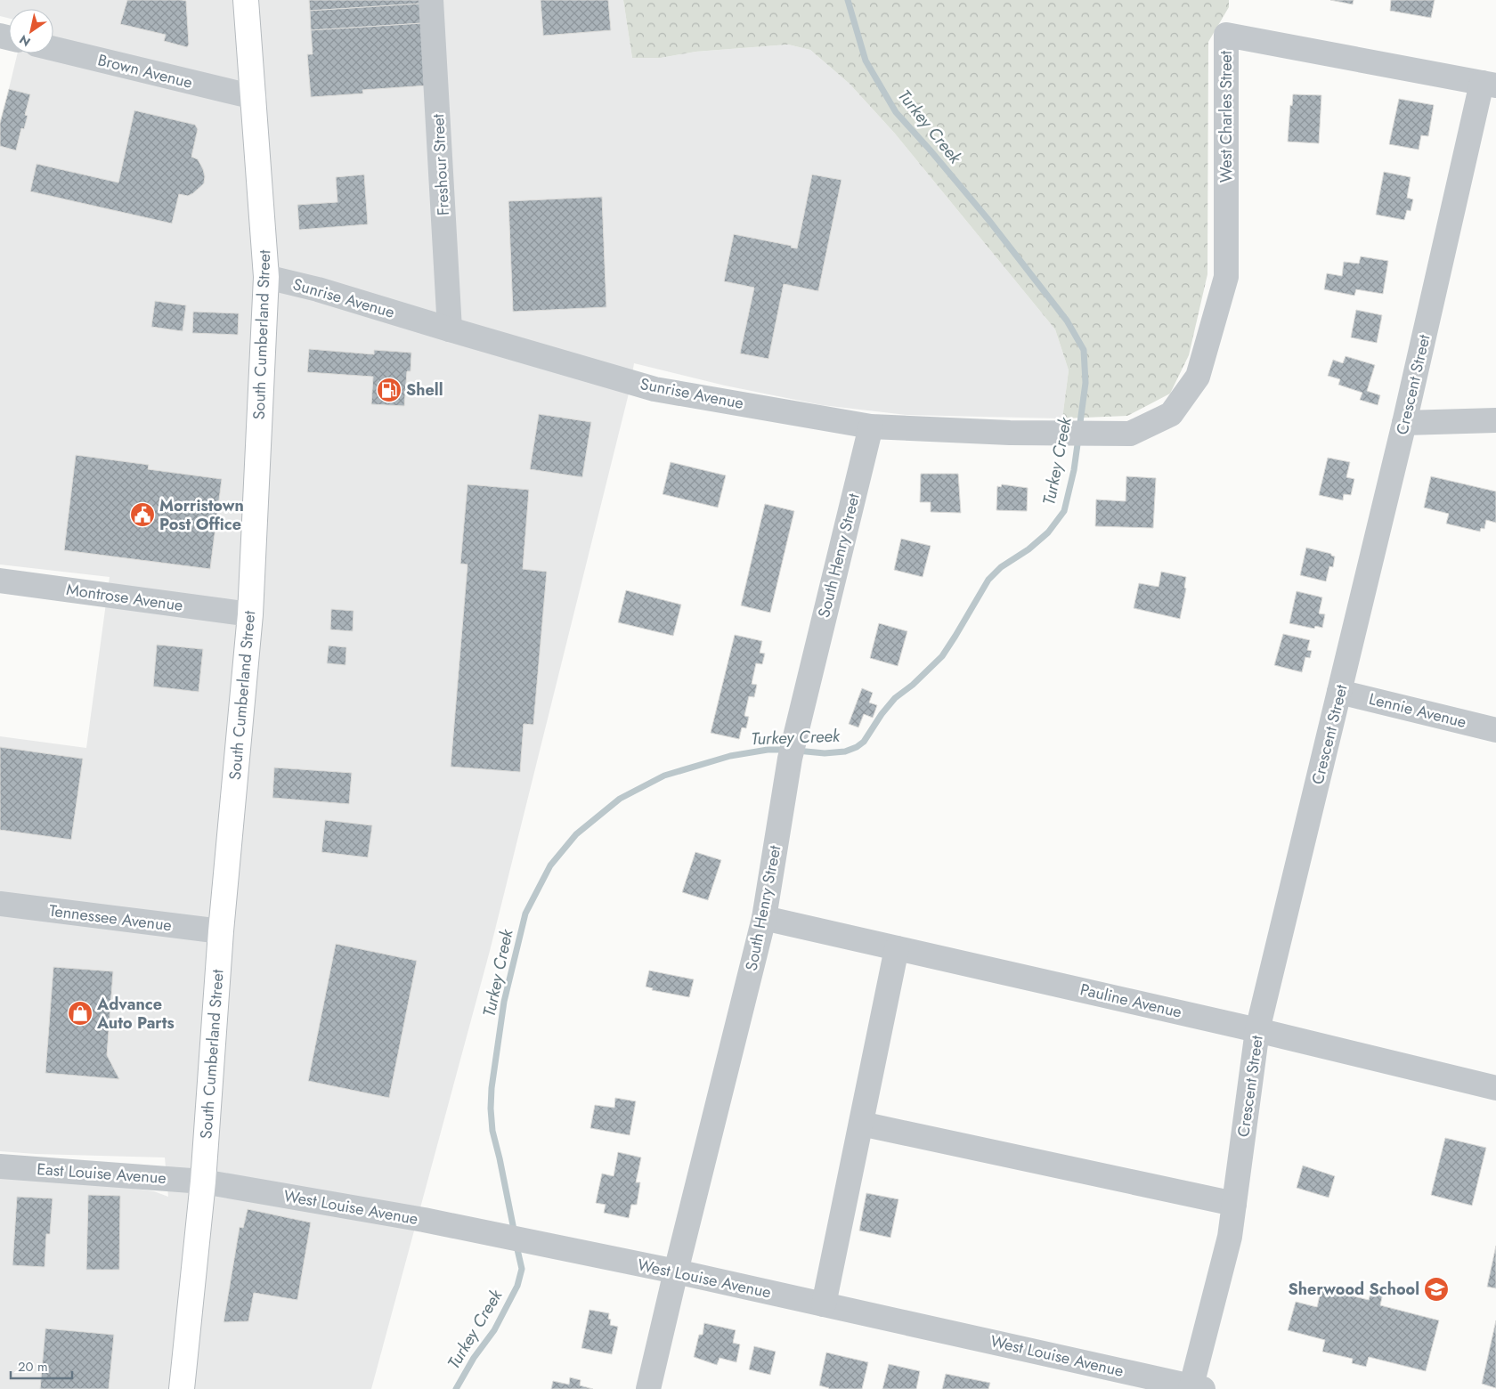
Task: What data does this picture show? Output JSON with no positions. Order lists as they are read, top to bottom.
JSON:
{
  "streets": {
    "main road": ["South Cumberland Street"],
    "street": [
      "Brown Avenue",
      "West Charles Street",
      "Freshour Street",
      "Sunrise Avenue",
      "Crescent Street",
      "South Henry Street",
      "Montrose Avenue",
      "Lennie Avenue",
      "Tennessee Avenue",
      "Pauline Avenue",
      "East Louise Avenue",
      "West Louise Avenue"
    ]
  },
  "crossings": [
    ["Brown Avenue", "South Cumberland Street"],
    ["West Charles Street", "Sunrise Avenue"],
    ["West Charles Street", "Crescent Street"],
    ["Freshour Street", "Sunrise Avenue"],
    ["Sunrise Avenue", "South Cumberland Street"],
    ["Sunrise Avenue", "South Henry Street"],
    ["South Cumberland Street", "Montrose Avenue"],
    ["South Cumberland Street", "Tennessee Avenue"],
    ["South Cumberland Street", "East Louise Avenue"],
    ["South Cumberland Street", "West Louise Avenue"],
    ["Crescent Street", "Lennie Avenue"],
    ["Crescent Street", "Pauline Avenue"],
    ["Crescent Street", "West Louise Avenue"],
    ["South Henry Street", "Pauline Avenue"],
    ["South Henry Street", "West Louise Avenue"],
    ["East Louise Avenue", "West Louise Avenue"]
  ],
  "water": ["Turkey Creek"],
  "places": {
    "fuel station": ["Shell"],
    "public building": ["Morristown Post Office"],
    "shop": ["Advance Auto Parts"],
    "school or university": ["Sherwood School"]
  },
  "scale_bar": "20 m",
  "north": "bottom left"
}
